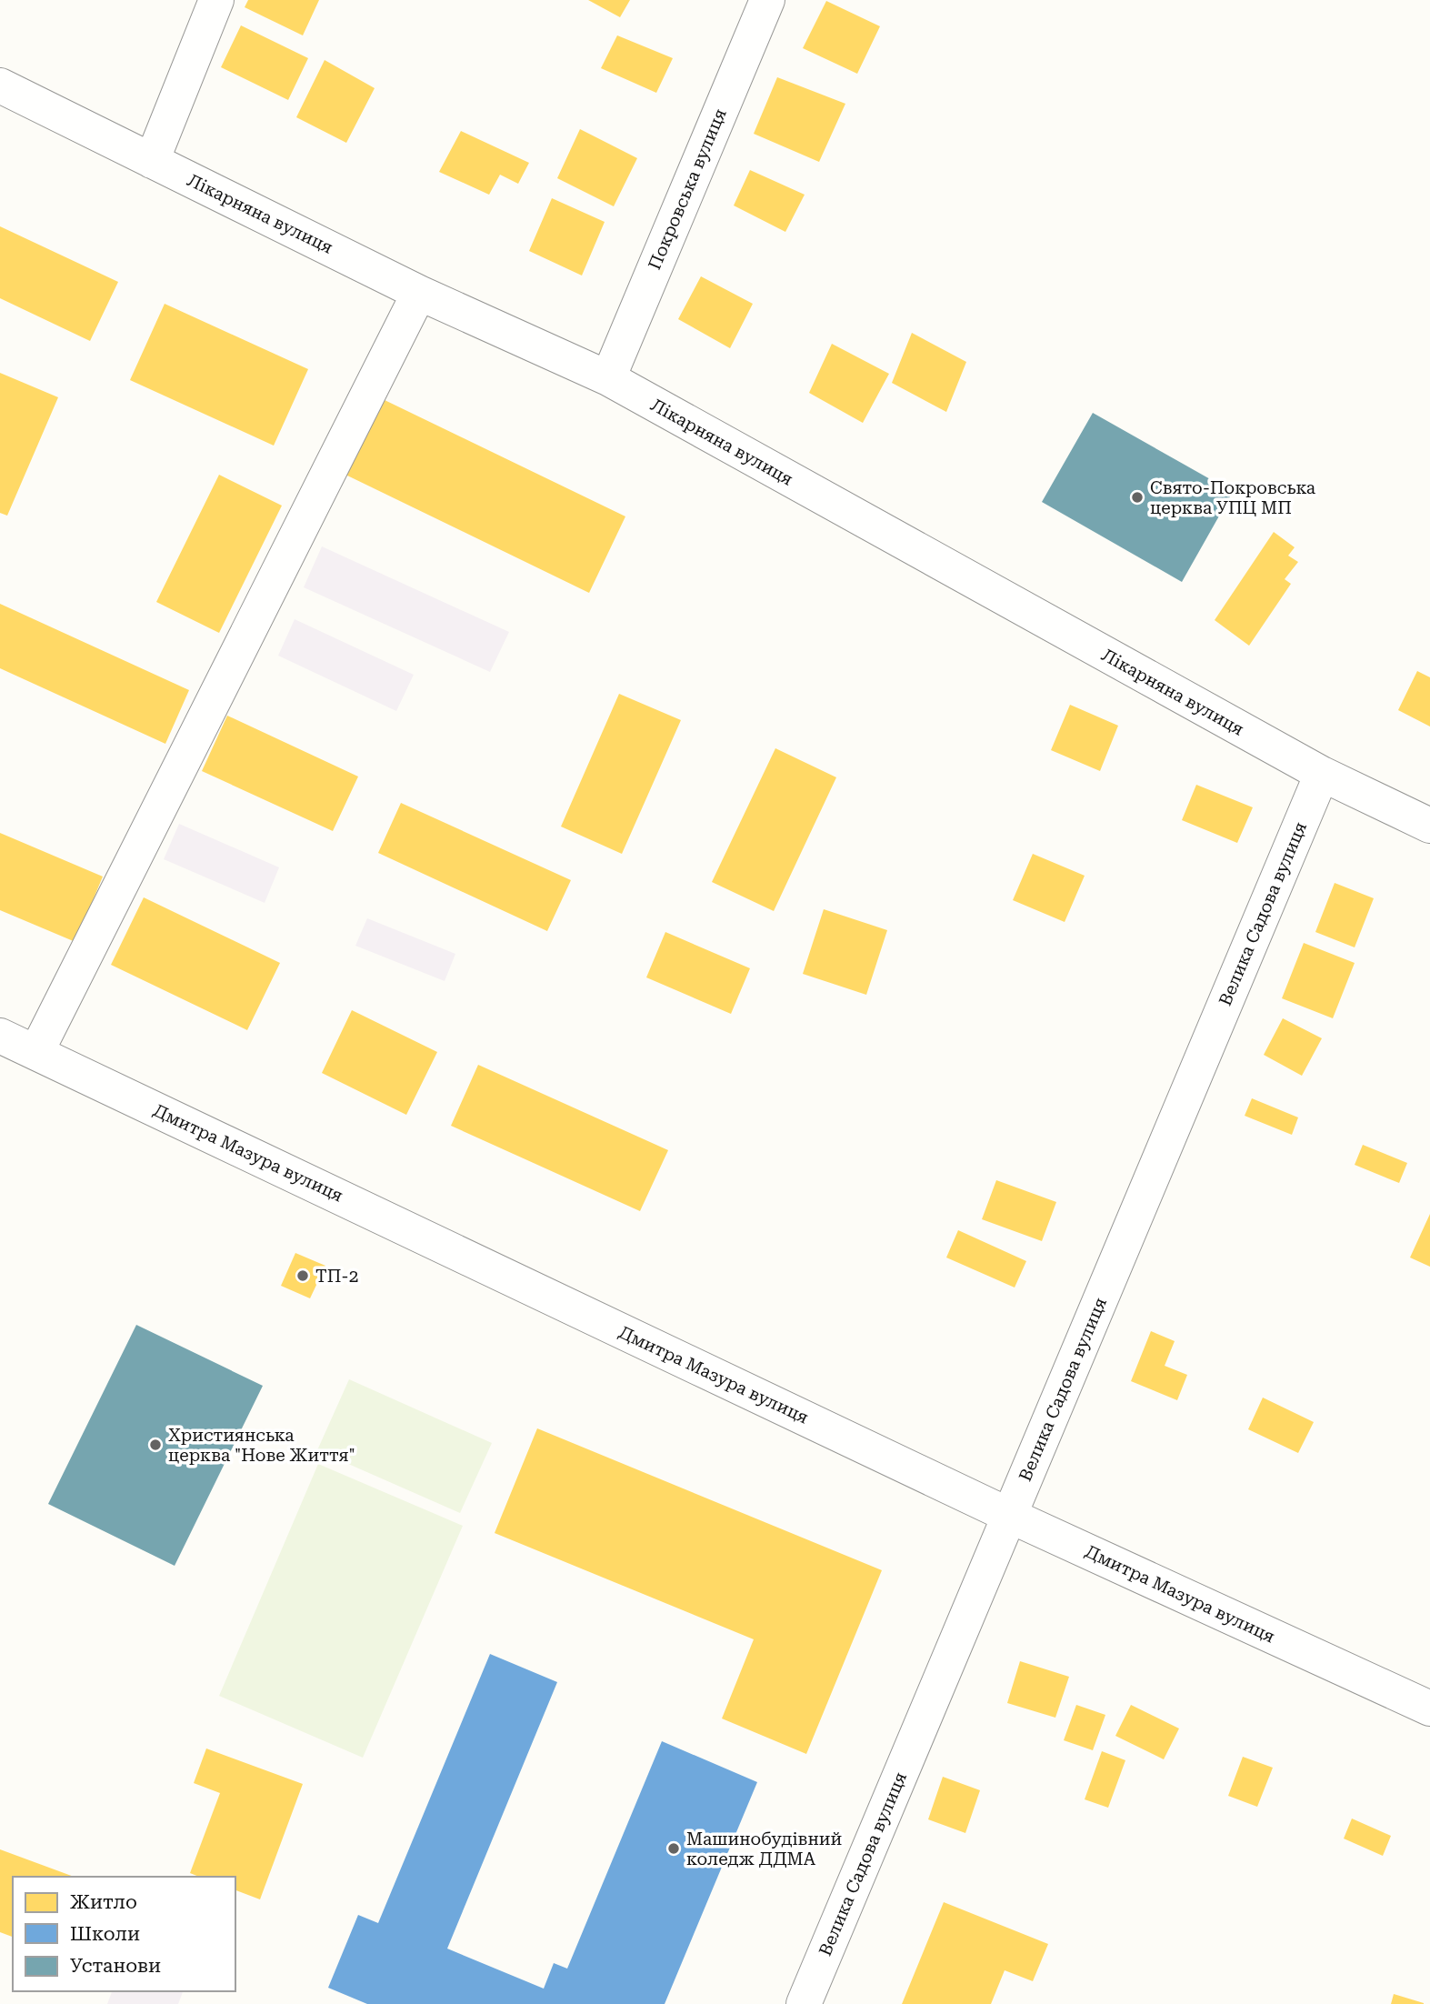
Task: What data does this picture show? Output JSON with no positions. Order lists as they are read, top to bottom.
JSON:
{
  "streets": {
    "street": [
      "Покровська вулиця",
      "Лікарняна вулиця",
      "Велика Садова вулиця",
      "Дмитра Мазура вулиця"
    ]
  },
  "crossings": [
    ["Покровська вулиця", "Лікарняна вулиця"],
    ["Лікарняна вулиця", "Велика Садова вулиця"],
    ["Велика Садова вулиця", "Дмитра Мазура вулиця"]
  ],
  "places": [
    "Свято-Покровська церква УПЦ МП",
    "ТП-2",
    "Християнська церква \"Нове Життя\"",
    "Машинобудівний коледж ДДМА"
  ],
  "legend": ["Житло", "Школи", "Установи"]
}
